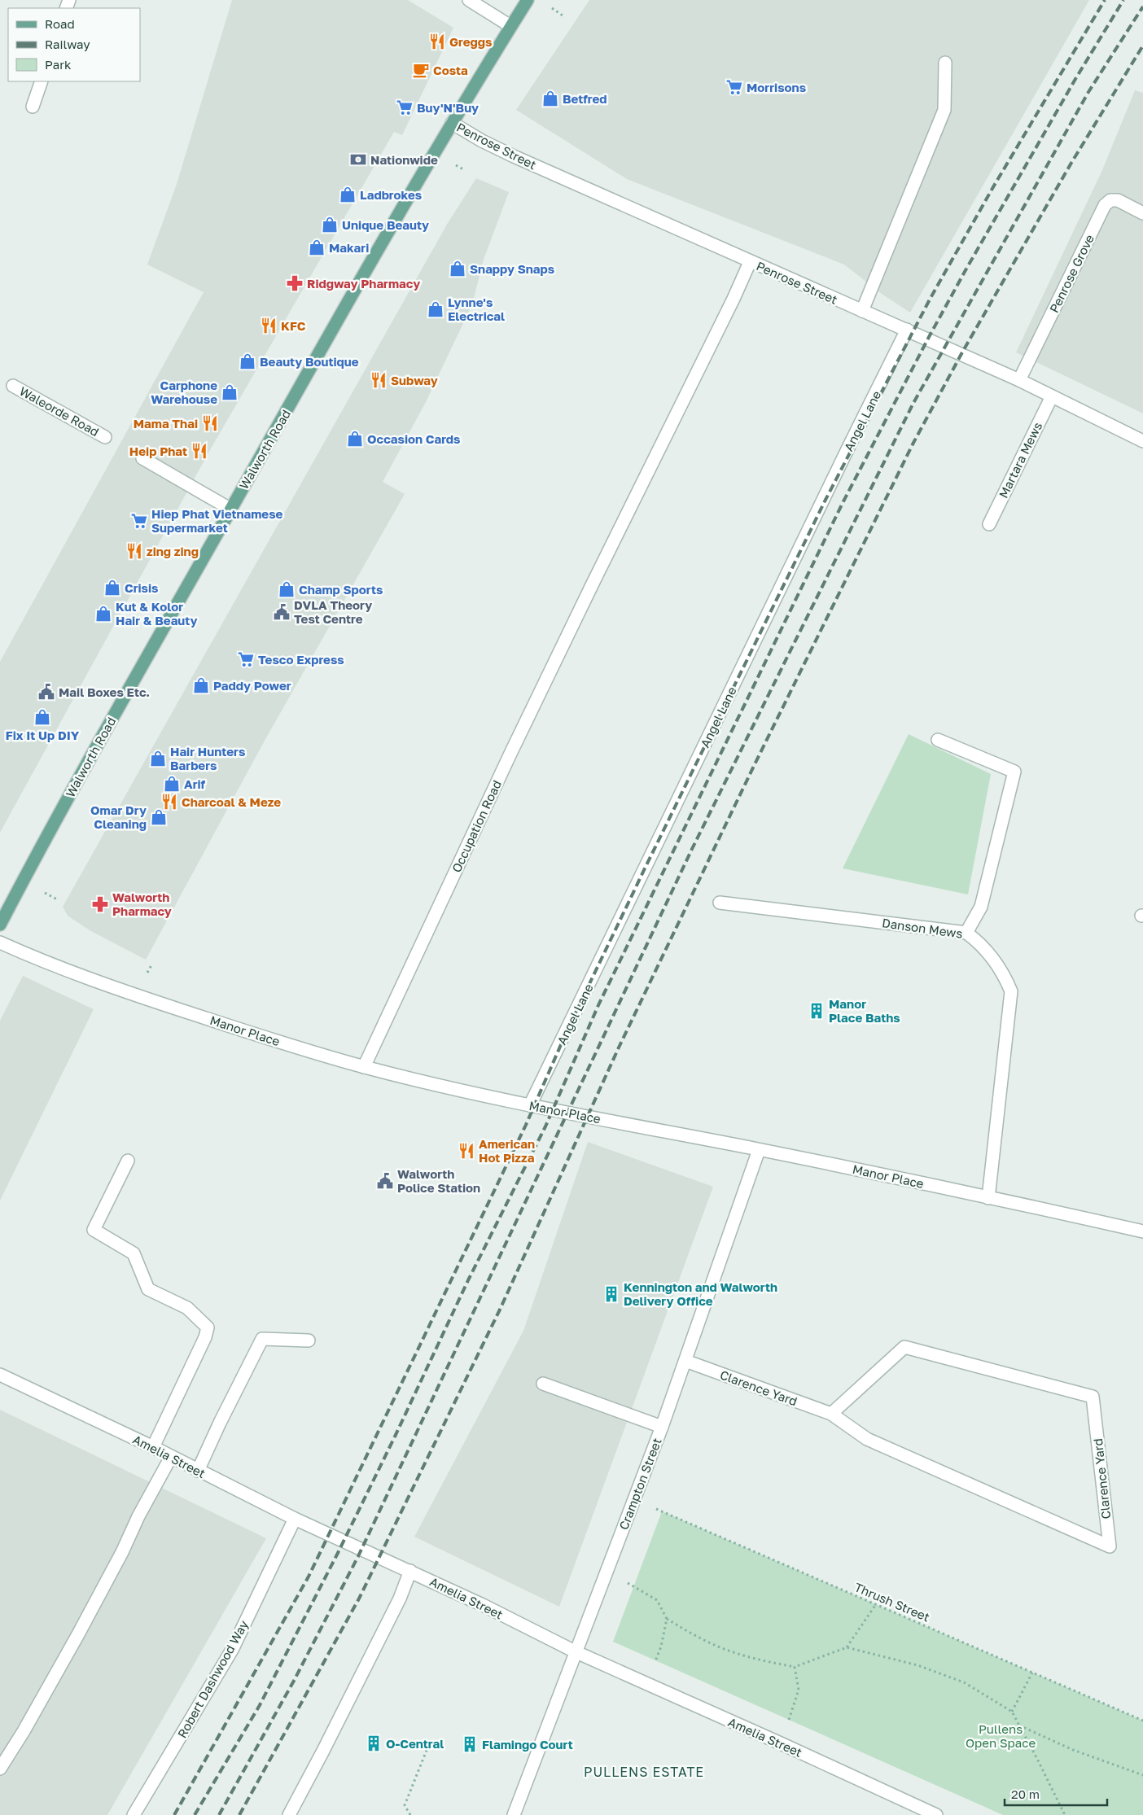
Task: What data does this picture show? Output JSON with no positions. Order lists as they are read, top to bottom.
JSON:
{
  "streets": {
    "main road": ["Walworth Road"],
    "street": [
      "Penrose Street",
      "Penrose Grove",
      "Waleorde Road",
      "Angel Lane",
      "Martara Mews",
      "Occupation Road",
      "Danson Mews",
      "Manor Place",
      "Clarence Yard",
      "Amelia Street",
      "Crampton Street",
      "Robert Dashwood Way"
    ],
    "path": ["Thrush Street"]
  },
  "crossings": [
    ["Penrose Street", "Penrose Grove"],
    ["Penrose Street", "Angel Lane"],
    ["Penrose Street", "Walworth Road"],
    ["Penrose Street", "Martara Mews"],
    ["Penrose Street", "Occupation Road"],
    ["Angel Lane", "Manor Place"],
    ["Occupation Road", "Manor Place"],
    ["Danson Mews", "Manor Place"],
    ["Manor Place", "Crampton Street"],
    ["Clarence Yard", "Crampton Street"],
    ["Amelia Street", "Crampton Street"],
    ["Amelia Street", "Robert Dashwood Way"],
    ["Crampton Street", "Thrush Street"]
  ],
  "districts": ["PULLENS ESTATE"],
  "parks": ["Pullens Open Space"],
  "places": {
    "restaurant": [
      "Greggs",
      "KFC",
      "Subway",
      "Mama Thai",
      "Heip Phat",
      "zing zing",
      "Charcoal & Meze",
      "American Hot Pizza"
    ],
    "cafe": ["Costa"],
    "supermarket": [
      "Morrisons",
      "Buy'N'Buy",
      "Hiep Phat Vietnamese Supermarket",
      "Tesco Express"
    ],
    "shop": [
      "Betfred",
      "Ladbrokes",
      "Unique Beauty",
      "Makari",
      "Snappy Snaps",
      "Lynne's Electrical",
      "Beauty Boutique",
      "Carphone Warehouse",
      "Occasion Cards",
      "Crisis",
      "Champ Sports",
      "Kut & Kolor Hair & Beauty",
      "Paddy Power",
      "Fix It Up DIY",
      "Hair Hunters Barbers",
      "Arif",
      "Omar Dry Cleaning"
    ],
    "bank": ["Nationwide"],
    "pharmacy": ["Ridgway Pharmacy", "Walworth Pharmacy"],
    "public building": ["DVLA Theory Test Centre", "Mail Boxes Etc.", "Walworth Police Station"],
    "building": [
      "Manor Place Baths",
      "Kennington and Walworth Delivery Office",
      "O-Central",
      "Flamingo Court"
    ]
  },
  "legend": ["Road", "Railway", "Park"],
  "scale_bar": "20 m"
}
